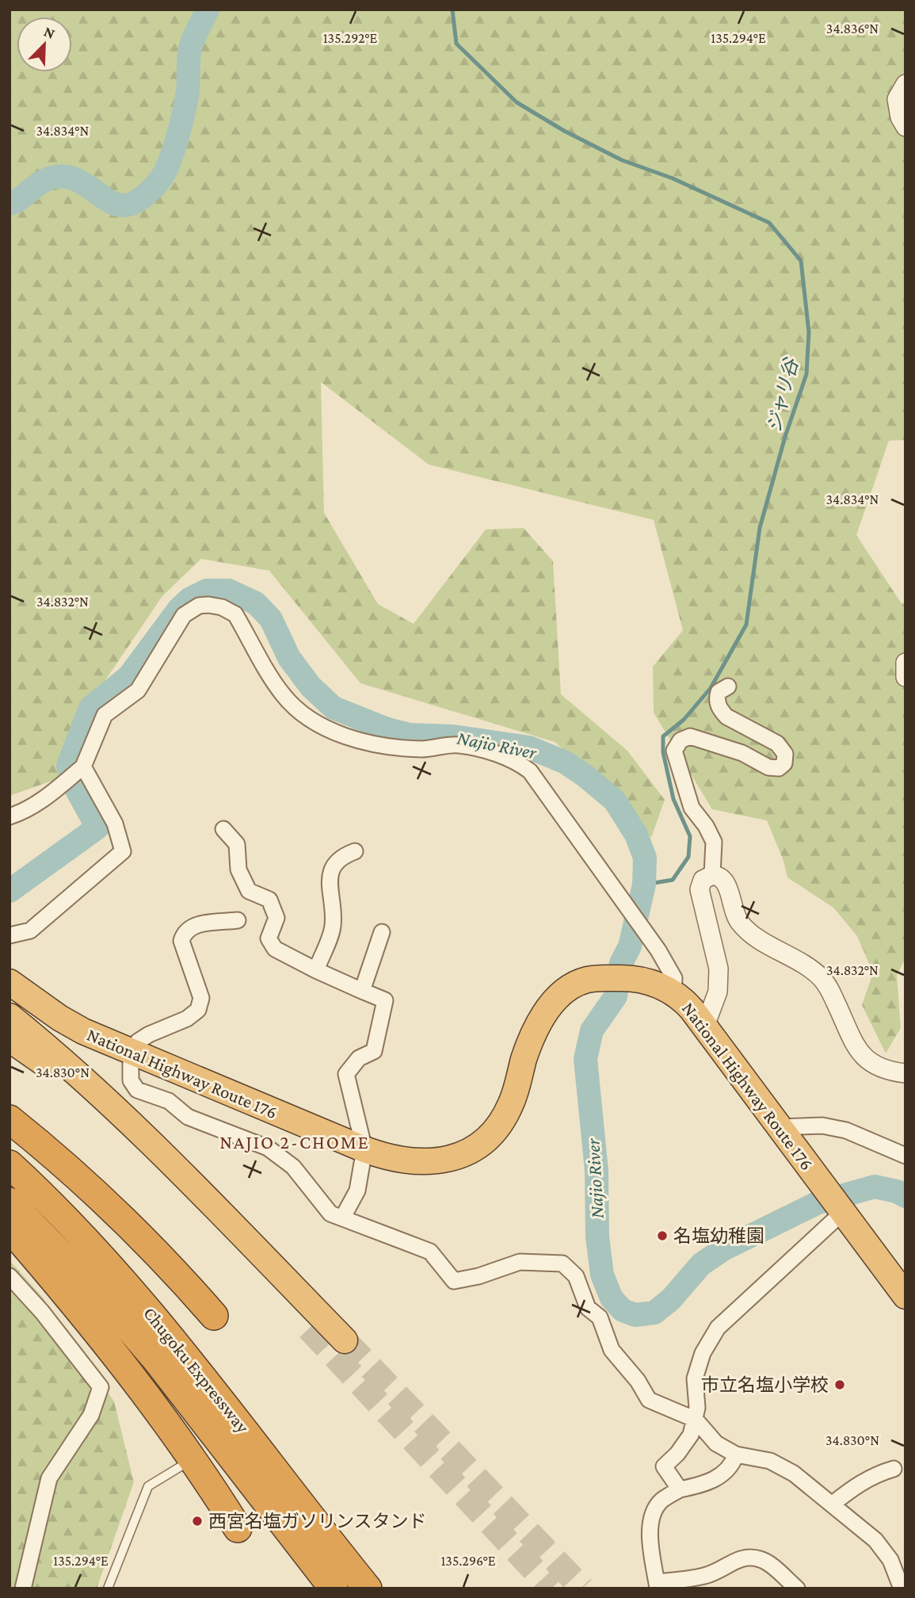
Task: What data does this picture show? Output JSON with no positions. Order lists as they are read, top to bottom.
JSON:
{
  "streets": {
    "highway": ["National Highway Route 176", "Chugoku Expressway"]
  },
  "districts": ["NAJIO 2-CHOME"],
  "water": ["ジャリ谷", "Najio River"],
  "places": ["名塩幼稚園", "市立名塩小学校", "西宮名塩ガソリンスタンド"],
  "north": "top right",
  "coordinates": [
    "34.836°N",
    "135.292°E",
    "135.294°E",
    "34.834°N",
    "34.832°N",
    "34.830°N",
    "135.296°E"
  ]
}
